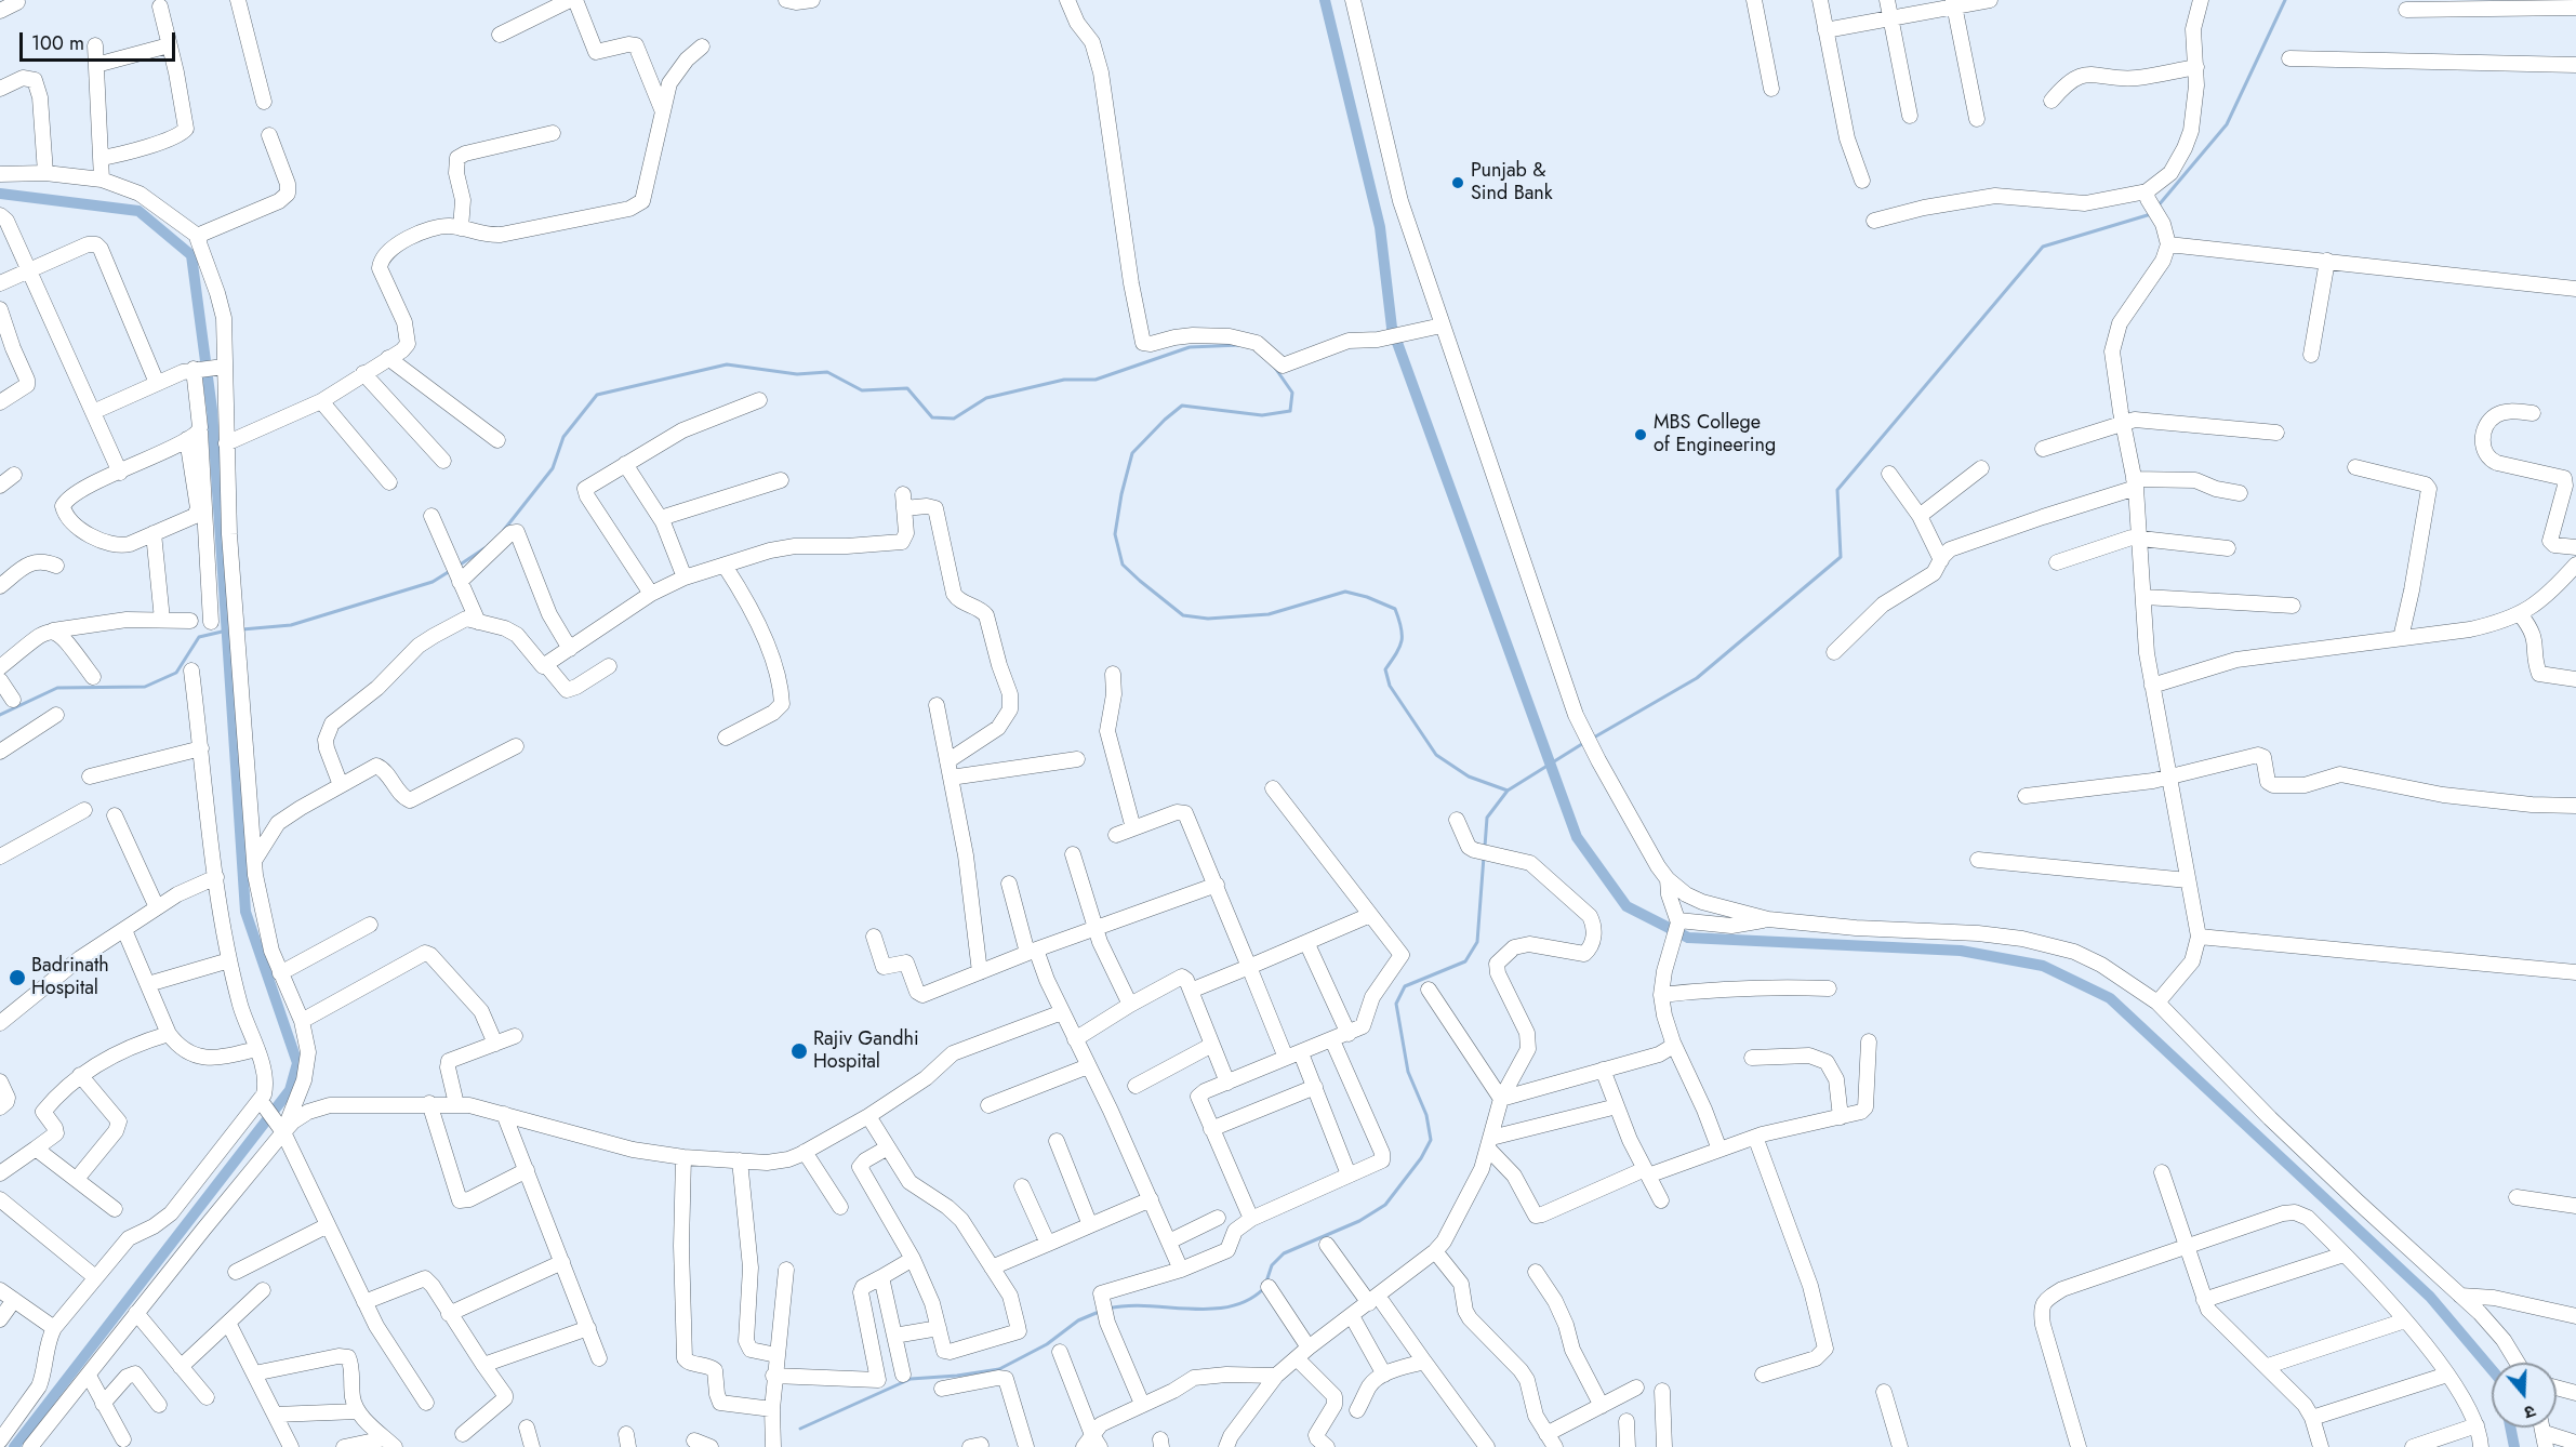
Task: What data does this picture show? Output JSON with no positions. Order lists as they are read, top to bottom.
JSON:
{
  "places": [
    "Punjab & Sind Bank",
    "MBS College of Engineering",
    "Badrinath Hospital",
    "Rajiv Gandhi Hospital"
  ],
  "scale_bar": "100 m",
  "north": "bottom"
}
